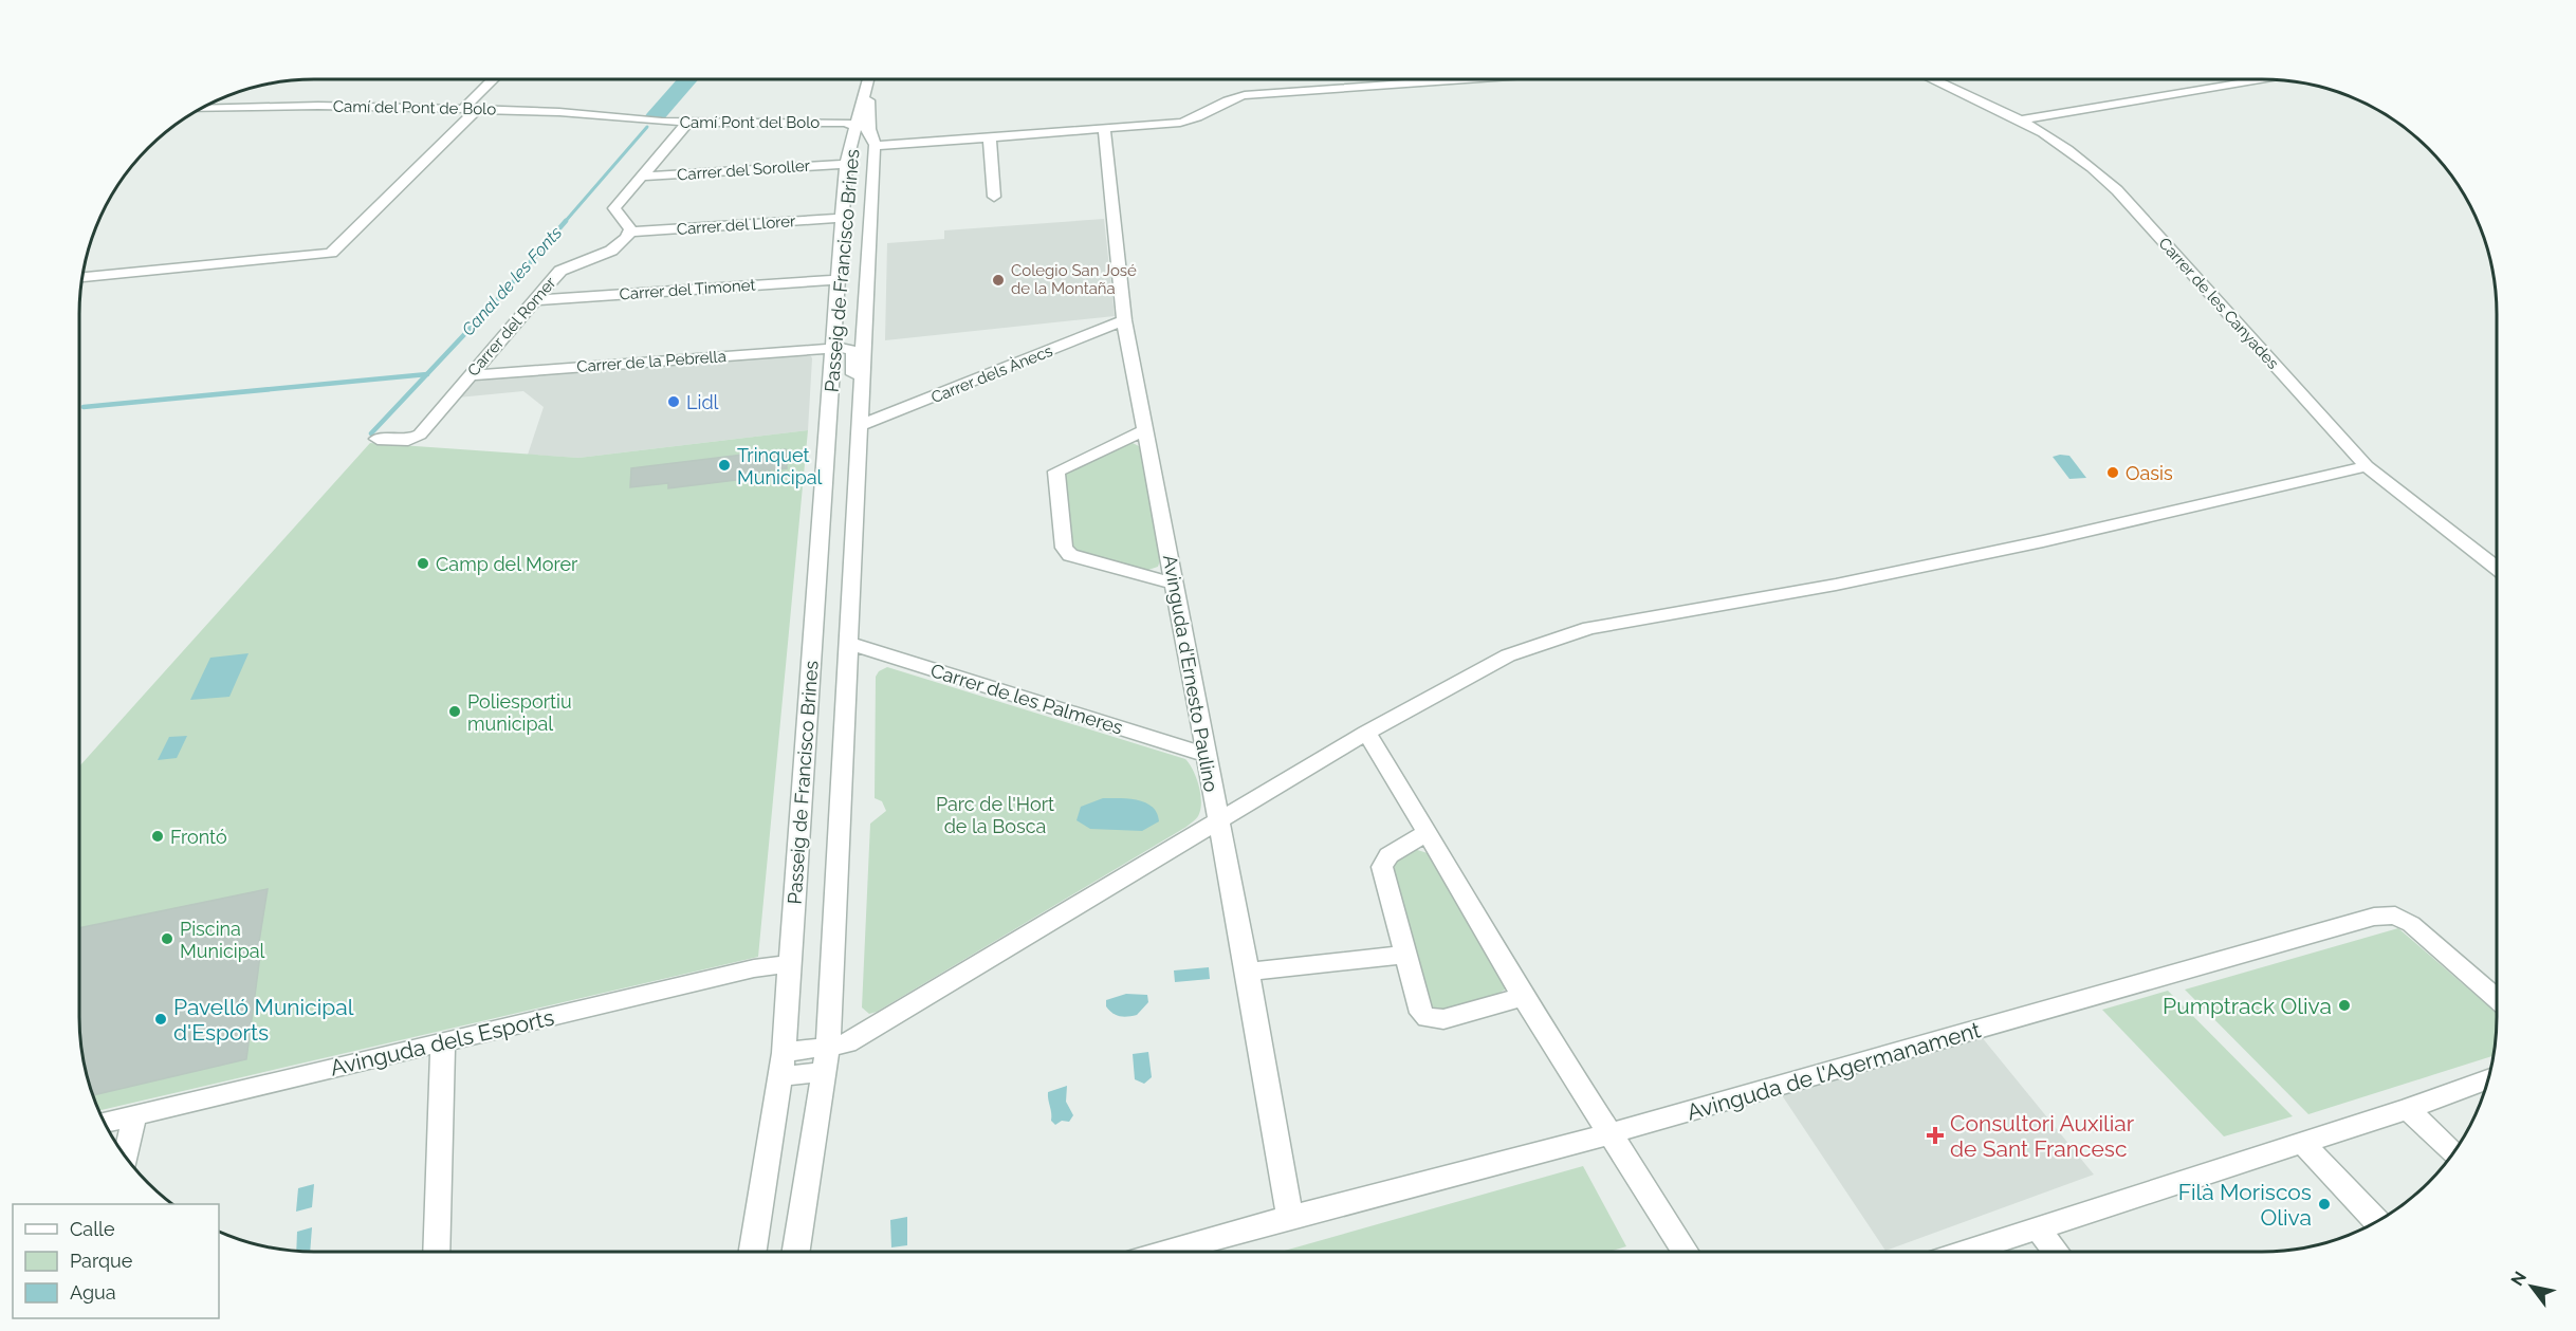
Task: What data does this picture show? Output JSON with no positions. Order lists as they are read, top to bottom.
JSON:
{
  "streets": {
    "street": [
      "Camí del Pont de Bolo",
      "Camí Pont del Bolo",
      "Carrer del Soroller",
      "Carrer del Llorer",
      "Passeig de Francisco Brines",
      "Carrer del Timonet",
      "Carrer de les Canyades",
      "Carrer del Romer",
      "Carrer de la Pebrella",
      "Carrer dels Ànecs",
      "Avinguda d'Ernesto Paulino",
      "Carrer de les Palmeres",
      "Avinguda dels Esports",
      "Avinguda de l'Agermanament"
    ]
  },
  "crossings": [
    ["Camí del Pont de Bolo", "Camí Pont del Bolo"],
    ["Camí Pont del Bolo", "Passeig de Francisco Brines"],
    ["Carrer del Soroller", "Passeig de Francisco Brines"],
    ["Carrer del Soroller", "Avinguda d'Ernesto Paulino"],
    ["Carrer del Llorer", "Passeig de Francisco Brines"],
    ["Carrer del Llorer", "Carrer del Romer"],
    ["Passeig de Francisco Brines", "Carrer del Timonet"],
    ["Passeig de Francisco Brines", "Carrer de la Pebrella"],
    ["Passeig de Francisco Brines", "Carrer dels Ànecs"],
    ["Passeig de Francisco Brines", "Carrer de les Palmeres"],
    ["Passeig de Francisco Brines", "Avinguda dels Esports"],
    ["Carrer del Timonet", "Carrer del Romer"],
    ["Carrer del Romer", "Carrer de la Pebrella"],
    ["Carrer dels Ànecs", "Avinguda d'Ernesto Paulino"],
    ["Avinguda d'Ernesto Paulino", "Carrer de les Palmeres"],
    ["Avinguda d'Ernesto Paulino", "Avinguda de l'Agermanament"]
  ],
  "water": ["Canal de les Fonts"],
  "parks": ["Parc de l'Hort de la Bosca"],
  "places": {
    "other": [
      "Colegio San José de la Montaña",
      "Lidl",
      "Trinquet Municipal",
      "Oasis",
      "Camp del Morer",
      "Poliesportiu municipal",
      "Frontó",
      "Piscina Municipal",
      "Pumptrack Oliva",
      "Pavelló Municipal d'Esports",
      "Filà Moriscos Oliva"
    ],
    "health": ["Consultori Auxiliar de Sant Francesc"]
  },
  "legend": ["Calle", "Parque", "Agua"],
  "north": "top left"
}
